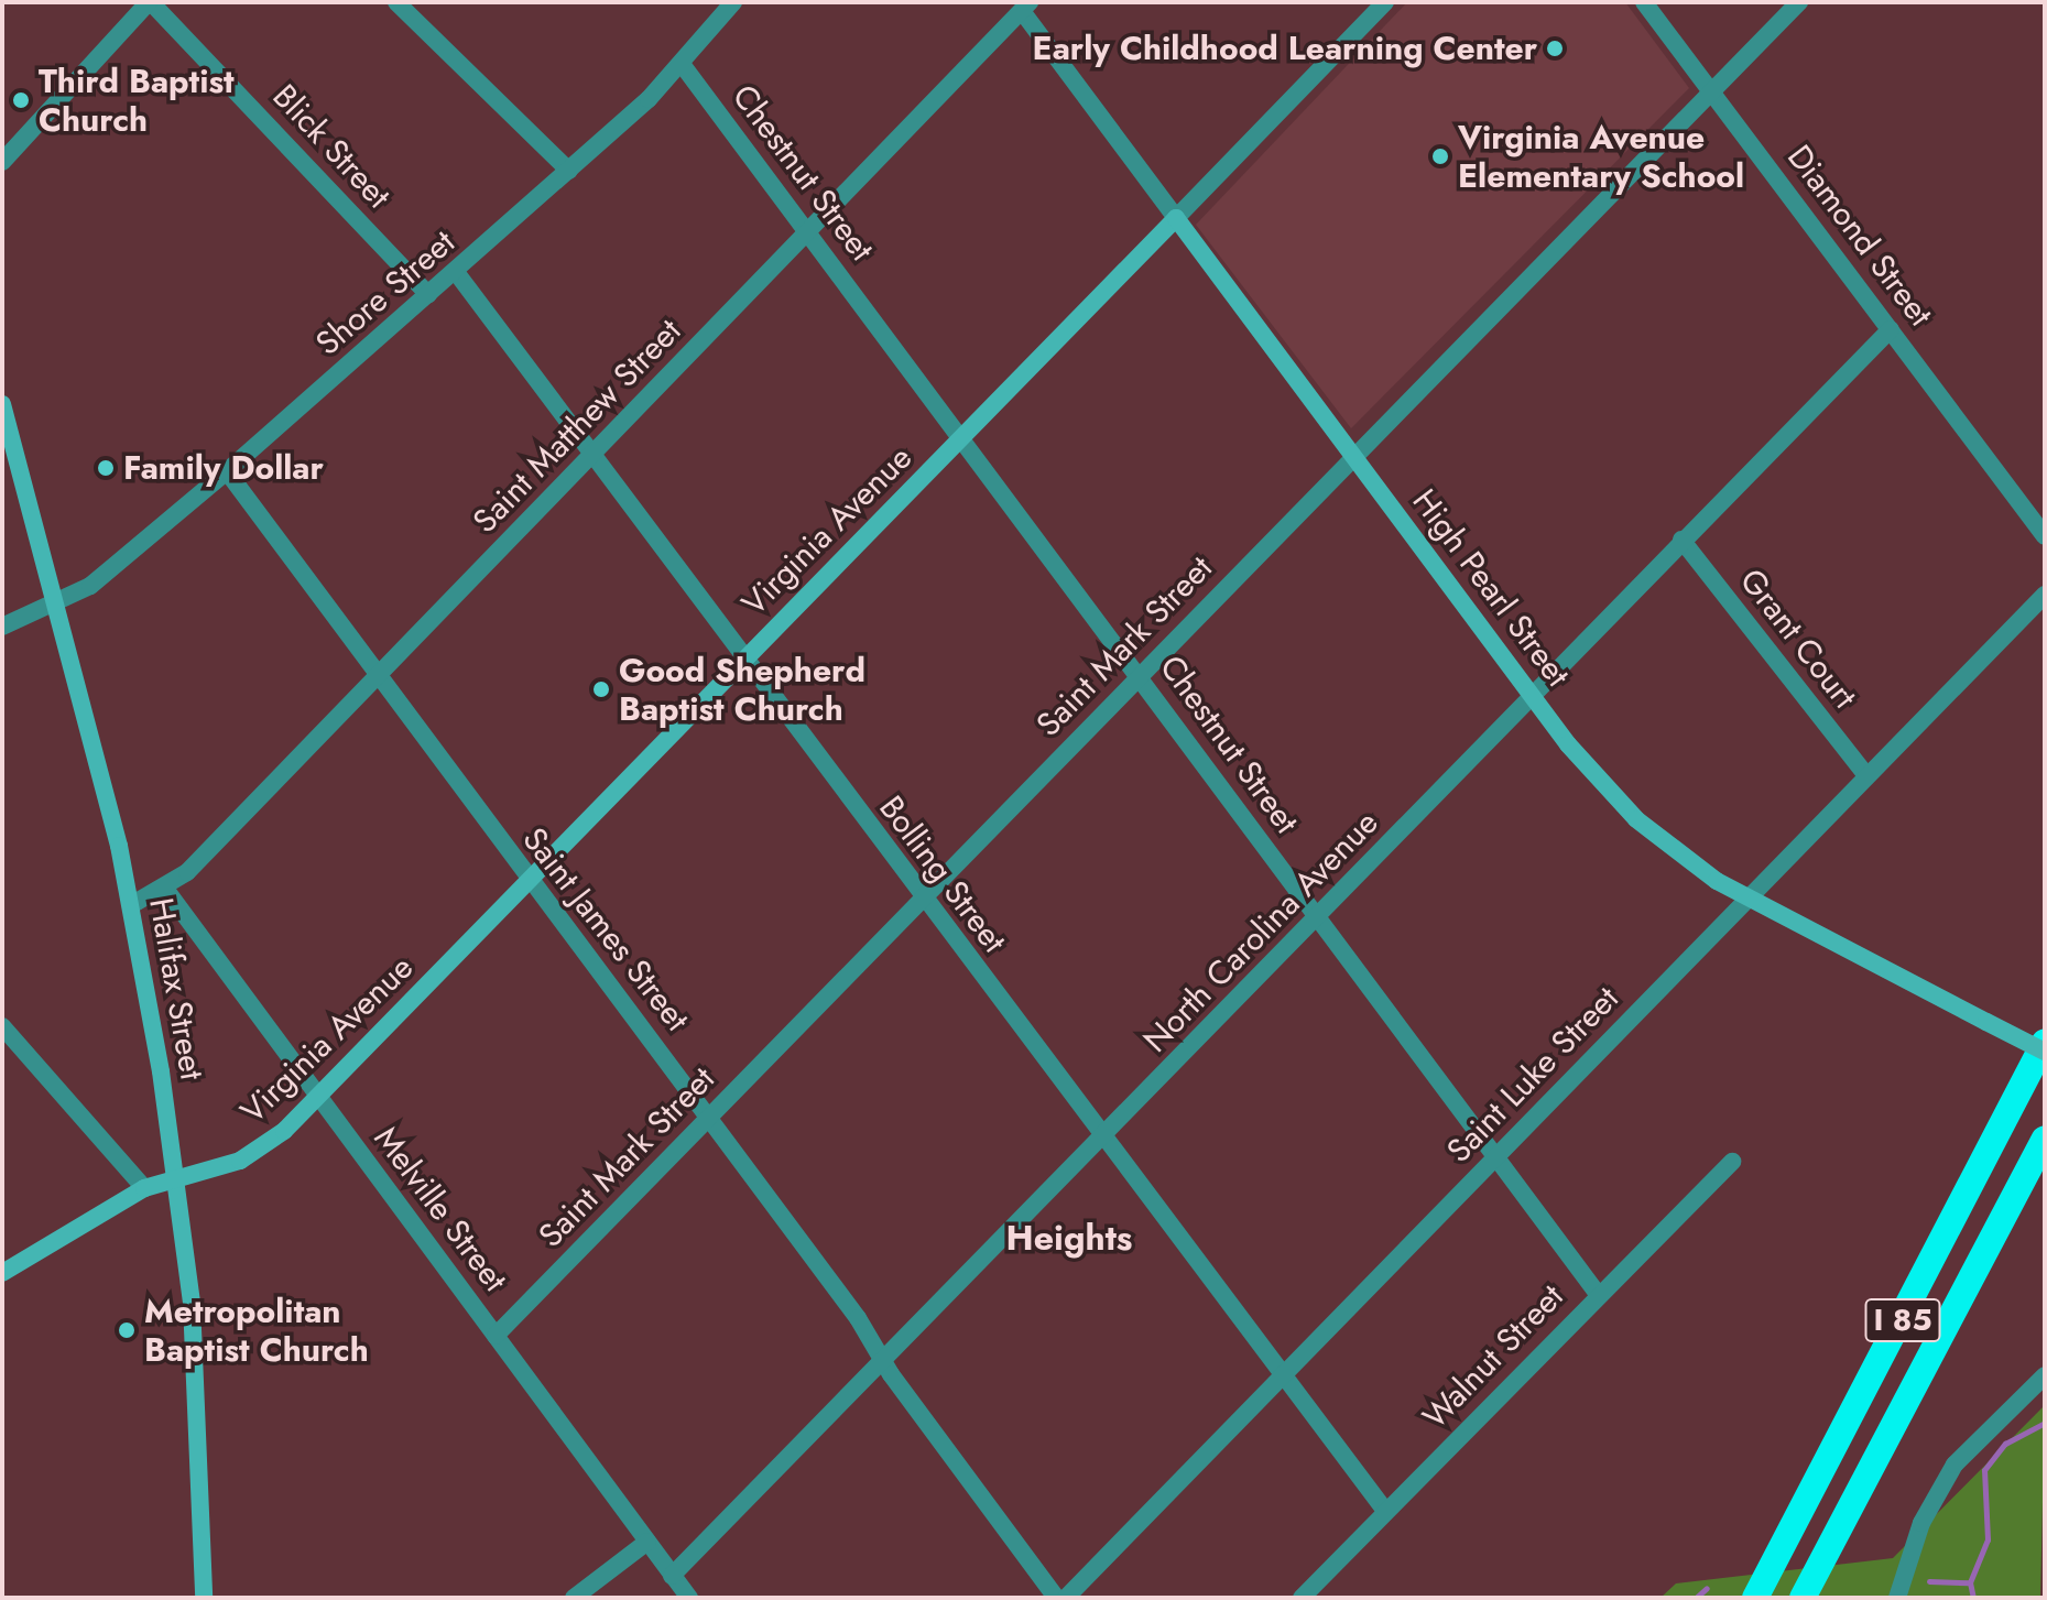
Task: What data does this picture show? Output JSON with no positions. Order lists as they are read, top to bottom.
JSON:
{
  "streets": {
    "highway": ["I 85"],
    "street": [
      "Blick Street",
      "Chestnut Street",
      "Diamond Street",
      "Shore Street",
      "Saint Matthew Street",
      "Virginia Avenue",
      "High Pearl Street",
      "Grant Court",
      "Saint Mark Street",
      "Bolling Street",
      "Saint James Street",
      "North Carolina Avenue",
      "Halifax Street",
      "Saint Luke Street",
      "Melville Street",
      "Walnut Street"
    ]
  },
  "crossings": [
    ["Blick Street", "Shore Street"],
    ["Chestnut Street", "Shore Street"],
    ["Chestnut Street", "Saint Matthew Street"],
    ["Chestnut Street", "Virginia Avenue"],
    ["Chestnut Street", "Saint Mark Street"],
    ["Chestnut Street", "North Carolina Avenue"],
    ["Chestnut Street", "Saint Luke Street"],
    ["Chestnut Street", "Walnut Street"],
    ["Diamond Street", "Saint Mark Street"],
    ["Diamond Street", "North Carolina Avenue"],
    ["Shore Street", "Bolling Street"],
    ["Shore Street", "Saint James Street"],
    ["Shore Street", "Halifax Street"],
    ["Saint Matthew Street", "High Pearl Street"],
    ["Saint Matthew Street", "Bolling Street"],
    ["Saint Matthew Street", "Saint James Street"],
    ["Saint Matthew Street", "Melville Street"],
    ["Virginia Avenue", "High Pearl Street"],
    ["Virginia Avenue", "Bolling Street"],
    ["Virginia Avenue", "Saint James Street"],
    ["Virginia Avenue", "Halifax Street"],
    ["Virginia Avenue", "Melville Street"],
    ["High Pearl Street", "Saint Mark Street"],
    ["High Pearl Street", "North Carolina Avenue"],
    ["High Pearl Street", "Saint Luke Street"],
    ["Grant Court", "North Carolina Avenue"],
    ["Grant Court", "Saint Luke Street"],
    ["Saint Mark Street", "Bolling Street"],
    ["Saint Mark Street", "Saint James Street"],
    ["Saint Mark Street", "Melville Street"],
    ["Bolling Street", "North Carolina Avenue"],
    ["Bolling Street", "Saint Luke Street"],
    ["Bolling Street", "Walnut Street"],
    ["Saint James Street", "North Carolina Avenue"],
    ["North Carolina Avenue", "Melville Street"]
  ],
  "districts": ["Heights"],
  "places": [
    "Early Childhood Learning Center",
    "Third Baptist Church",
    "Virginia Avenue Elementary School",
    "Family Dollar",
    "Good Shepherd Baptist Church",
    "Metropolitan Baptist Church"
  ]
}
